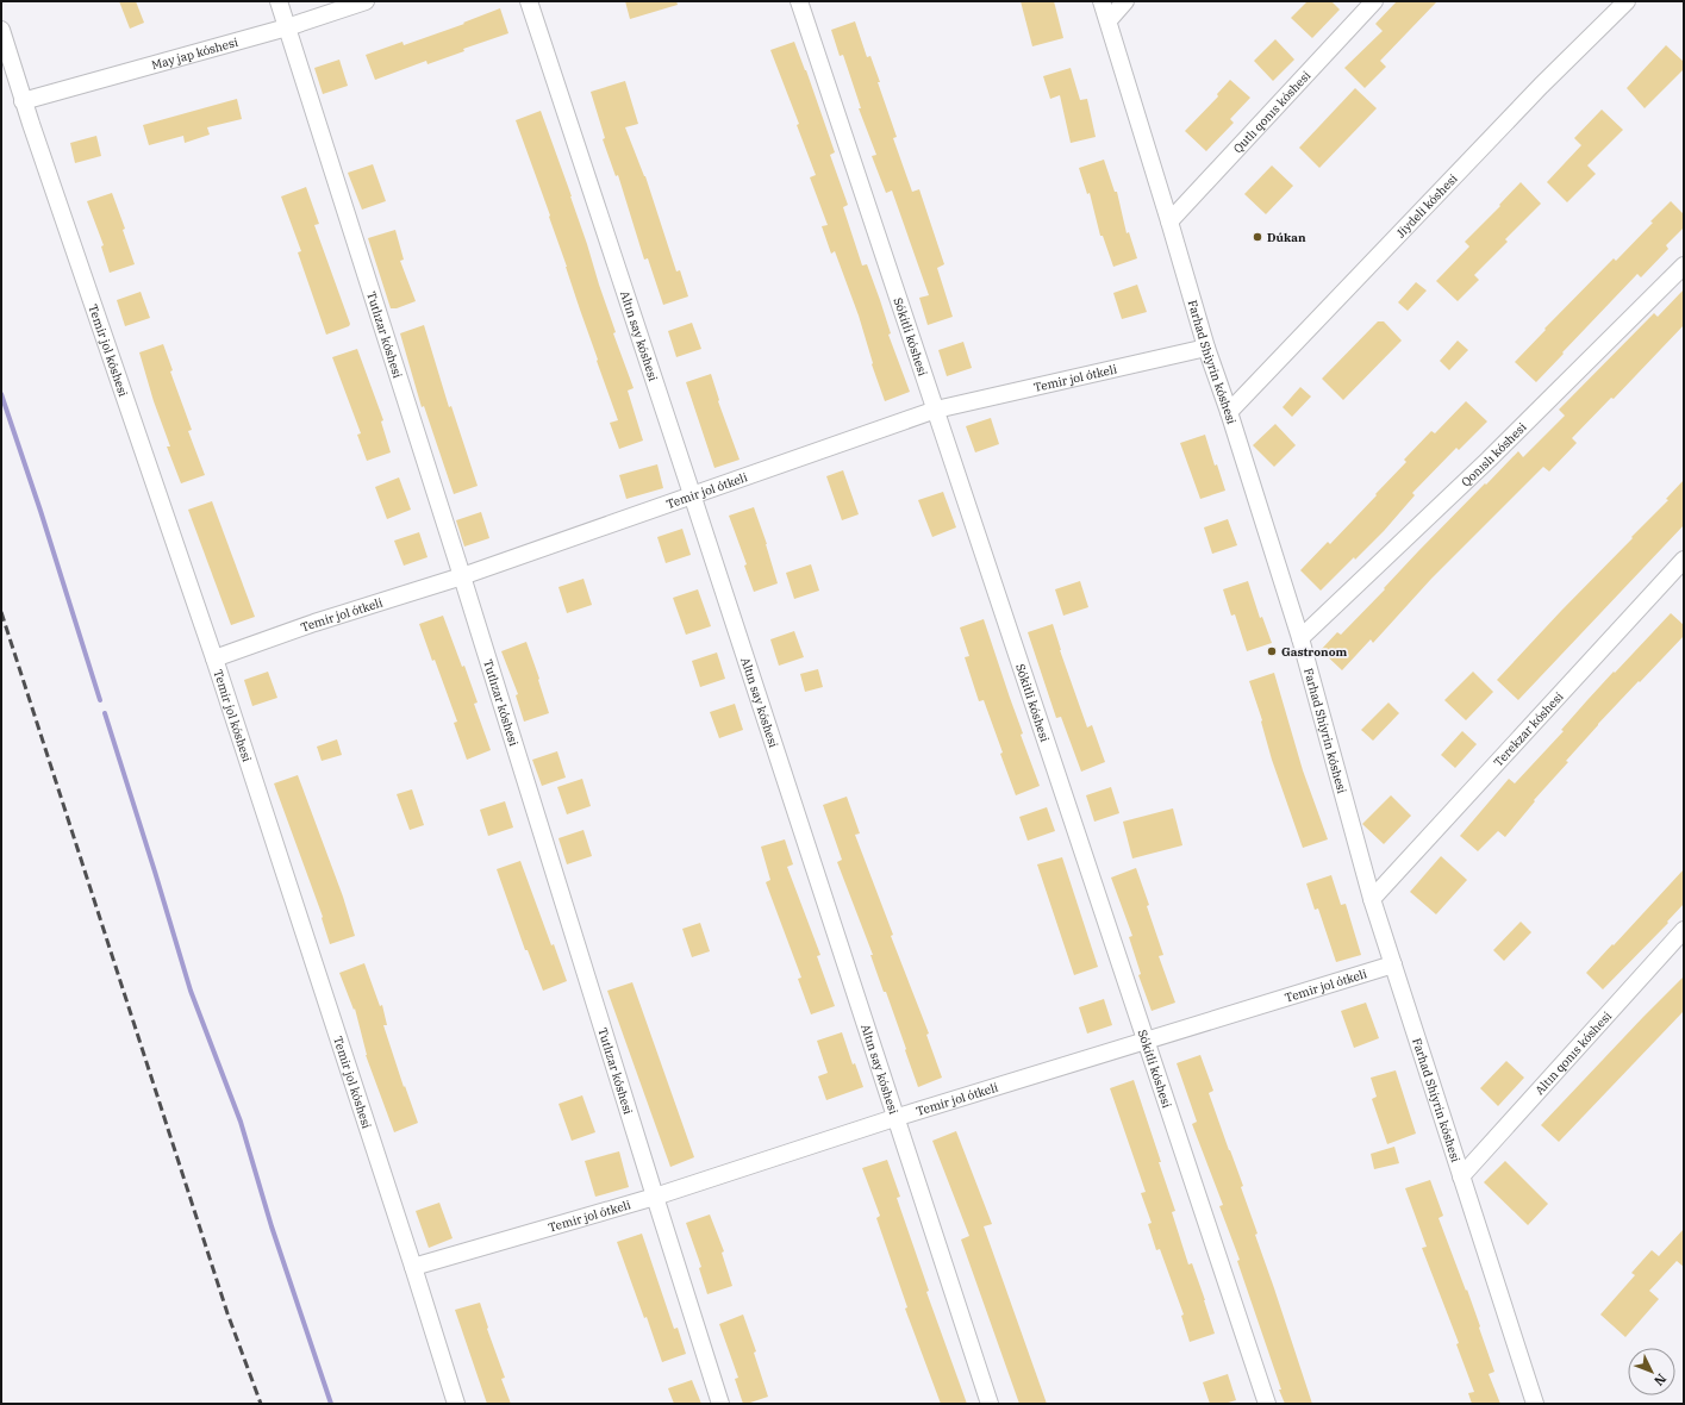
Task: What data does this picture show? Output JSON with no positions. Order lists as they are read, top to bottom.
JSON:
{
  "streets": {
    "street": [
      "May jap kóshesi",
      "Qutlı qonıs kóshesi",
      "Jiydeli kóshesi",
      "Tutlızar kóshesi",
      "Altın say kóshesi",
      "Sókitli kóshesi",
      "Temir jol kóshesi",
      "Farhad Shiyrin kóshesi",
      "Temir jol ótkeli",
      "Qonıslı kóshesi",
      "Terekzar kóshesi",
      "Altın qonıs kóshesi"
    ]
  },
  "crossings": [
    ["May jap kóshesi", "Tutlızar kóshesi"],
    ["May jap kóshesi", "Temir jol kóshesi"],
    ["Qutlı qonıs kóshesi", "Farhad Shiyrin kóshesi"],
    ["Jiydeli kóshesi", "Farhad Shiyrin kóshesi"],
    ["Tutlızar kóshesi", "Temir jol ótkeli"],
    ["Altın say kóshesi", "Temir jol ótkeli"],
    ["Sókitli kóshesi", "Temir jol ótkeli"],
    ["Temir jol kóshesi", "Temir jol ótkeli"],
    ["Farhad Shiyrin kóshesi", "Temir jol ótkeli"],
    ["Farhad Shiyrin kóshesi", "Qonıslı kóshesi"],
    ["Farhad Shiyrin kóshesi", "Terekzar kóshesi"],
    ["Farhad Shiyrin kóshesi", "Altın qonıs kóshesi"]
  ],
  "places": ["Dúkan", "Gastronom"],
  "north": "bottom right"
}
